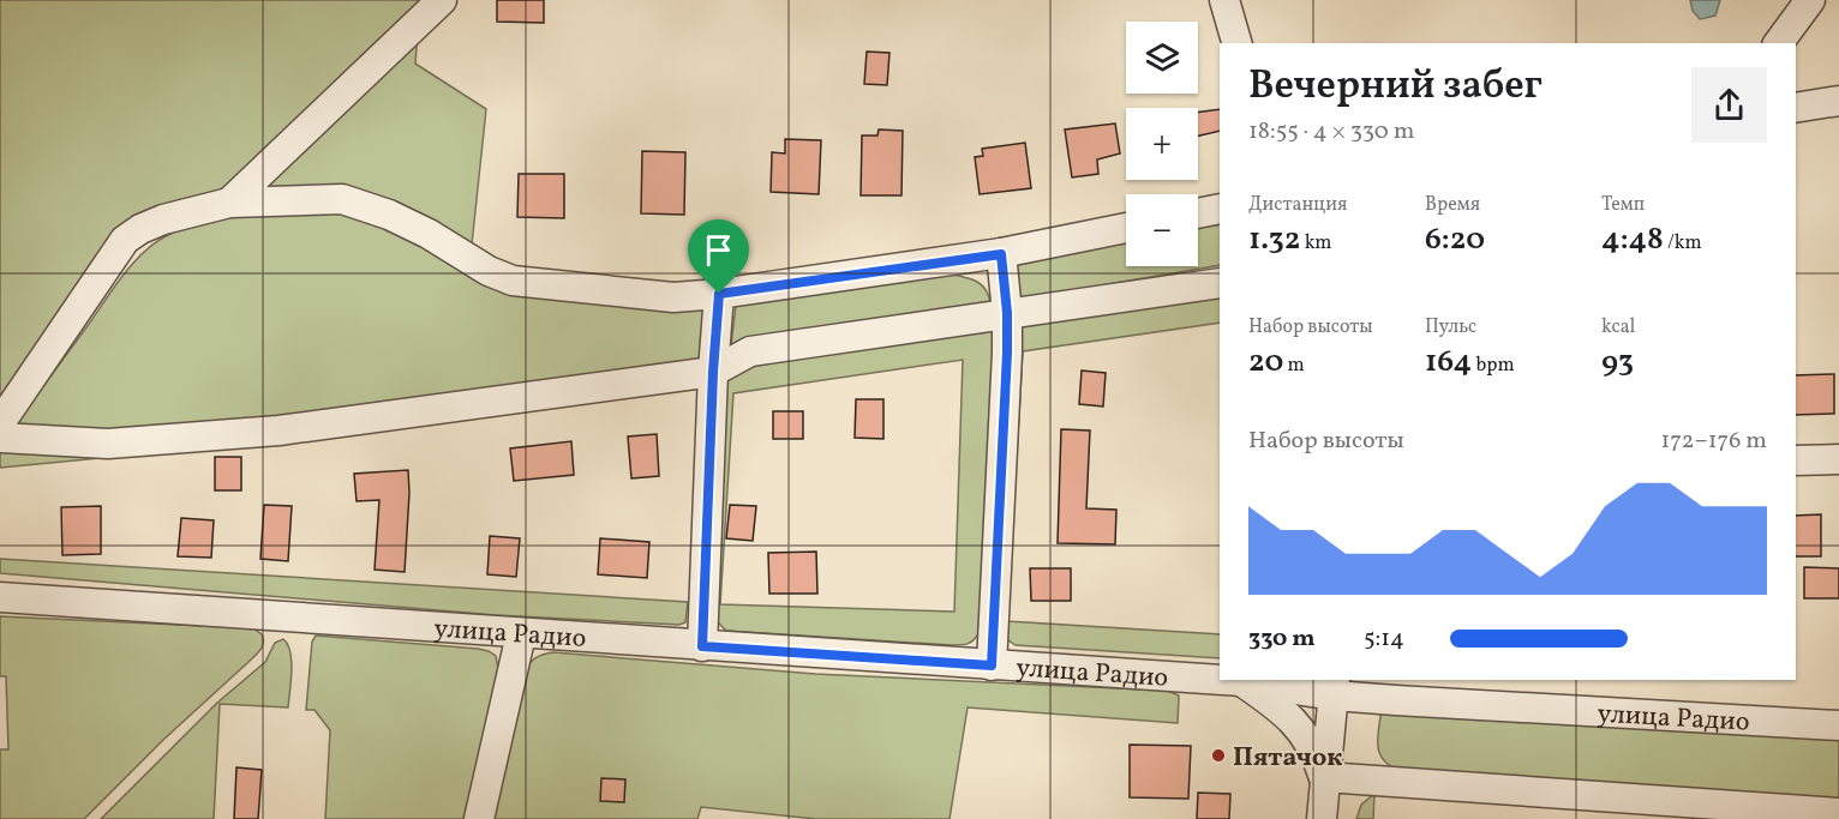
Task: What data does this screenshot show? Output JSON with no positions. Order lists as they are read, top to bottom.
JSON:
{
  "streets": {
    "street": ["улица Радио"]
  },
  "places": ["Пятачок"],
  "page": {
    "map_buttons": ["+", "−"],
    "heading": ["Вечерний забег", "18:55 · 4 × 330 m"],
    "stats": [
      ["Дистанция", "1.32 km"],
      ["Время", "6:20"],
      ["Темп", "4:48 /km"],
      ["Набор высоты", "20 m"],
      ["Пульс", "164 bpm"],
      ["kcal", "93"]
    ],
    "chart": ["Набор высоты", "172–176 m"],
    "list": [
      {
        "name": "330 m",
        "note": "5:14"
      }
    ]
  }
}
